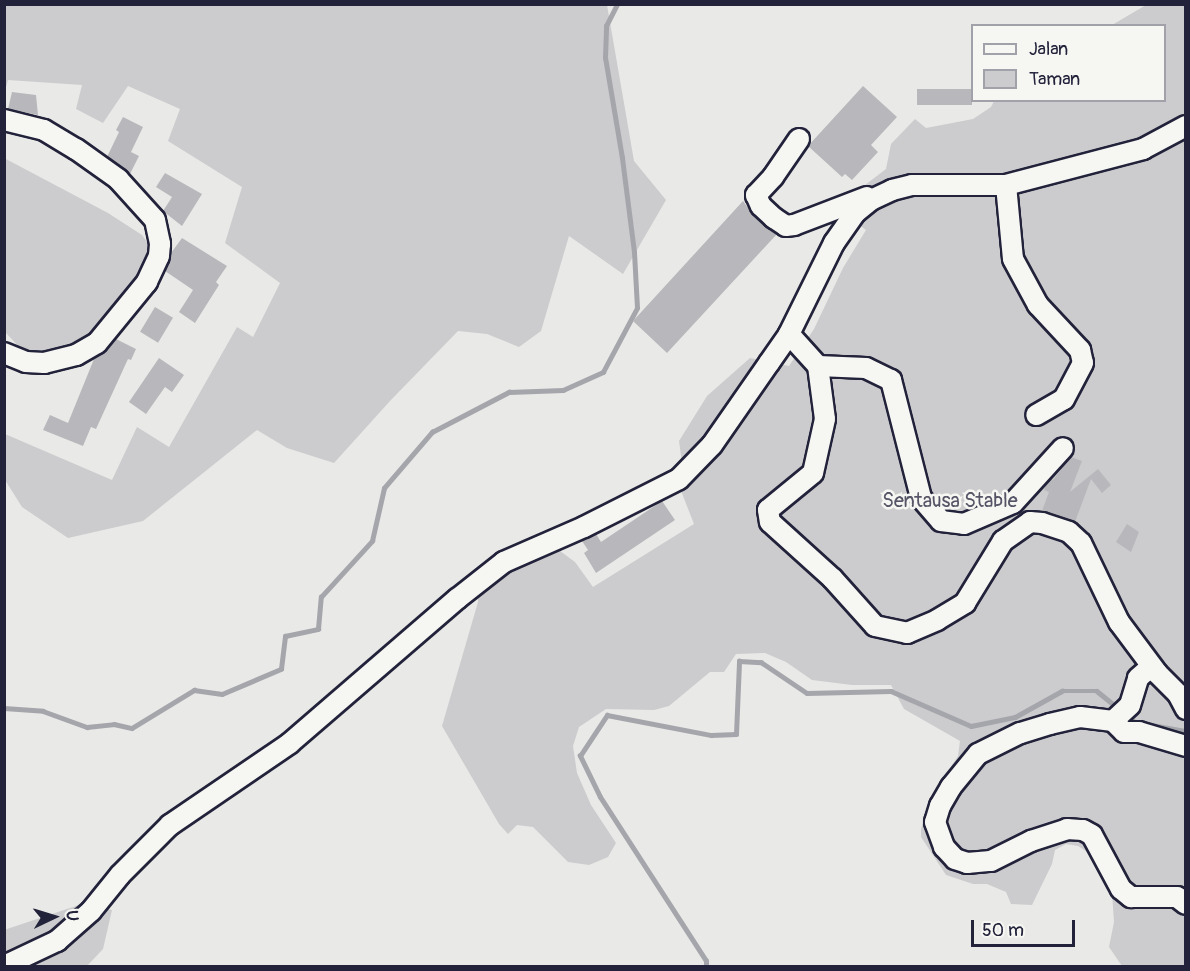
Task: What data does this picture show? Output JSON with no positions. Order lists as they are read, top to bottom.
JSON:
{
  "parks": ["Sentausa Stable"],
  "legend": ["Jalan", "Taman"],
  "scale_bar": "50 m",
  "north": "right"
}
